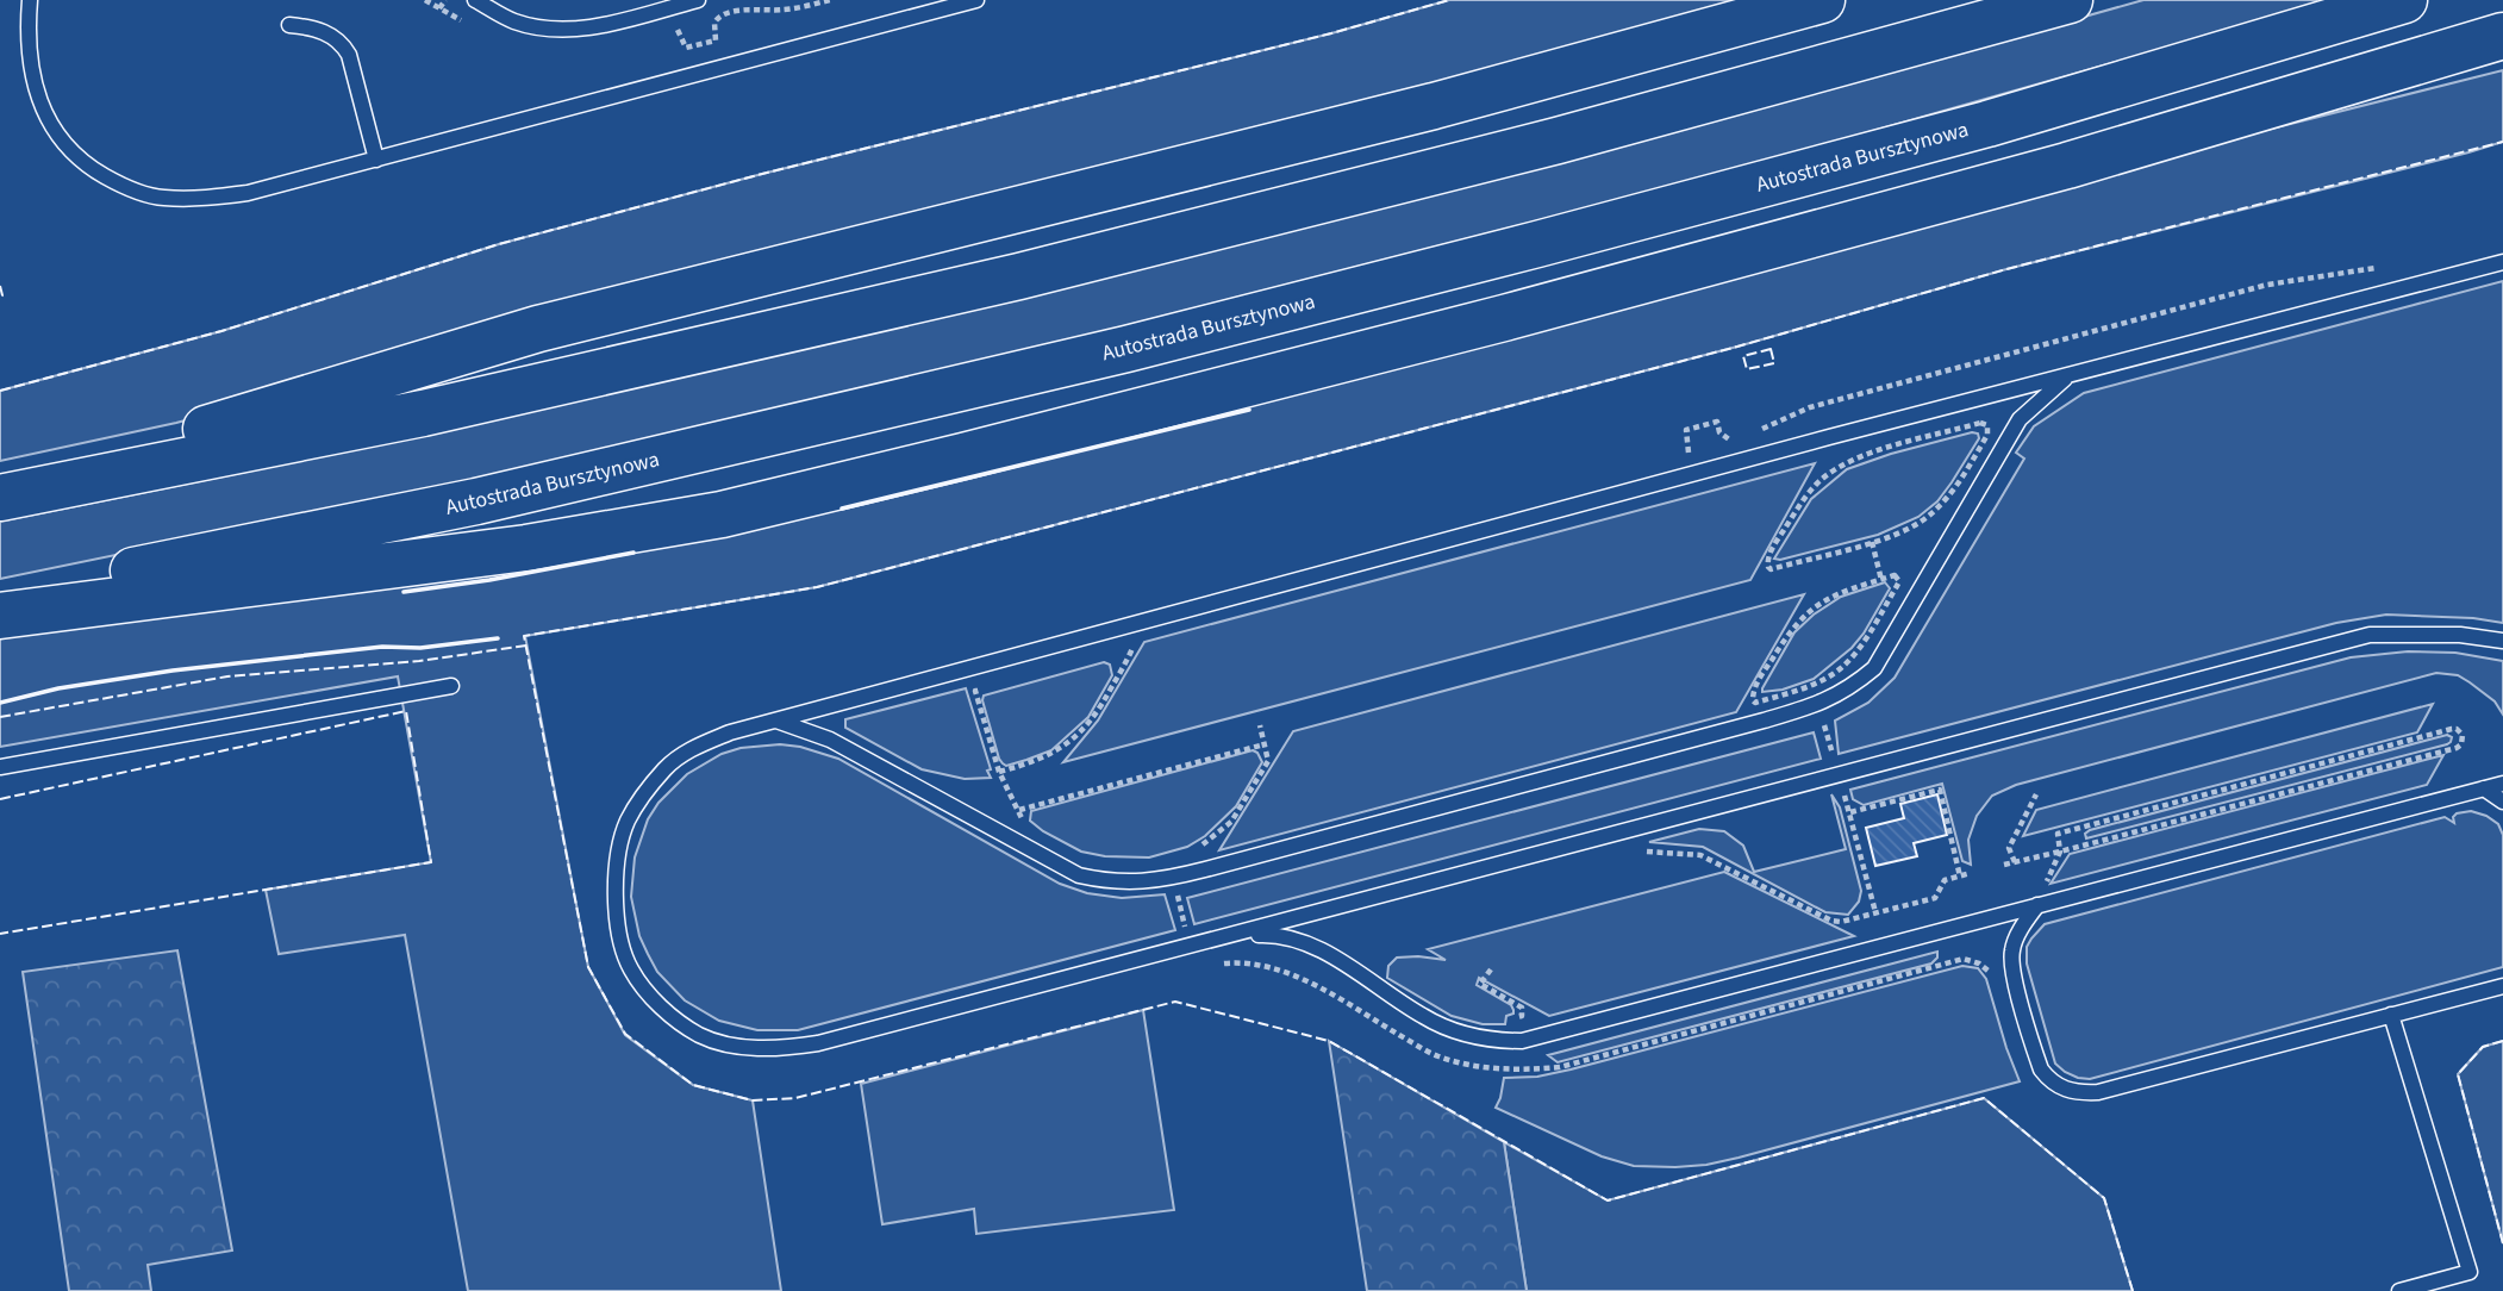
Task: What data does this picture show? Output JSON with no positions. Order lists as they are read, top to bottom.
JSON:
{
  "streets": {
    "highway": ["Autostrada Bursztynowa"]
  }
}
